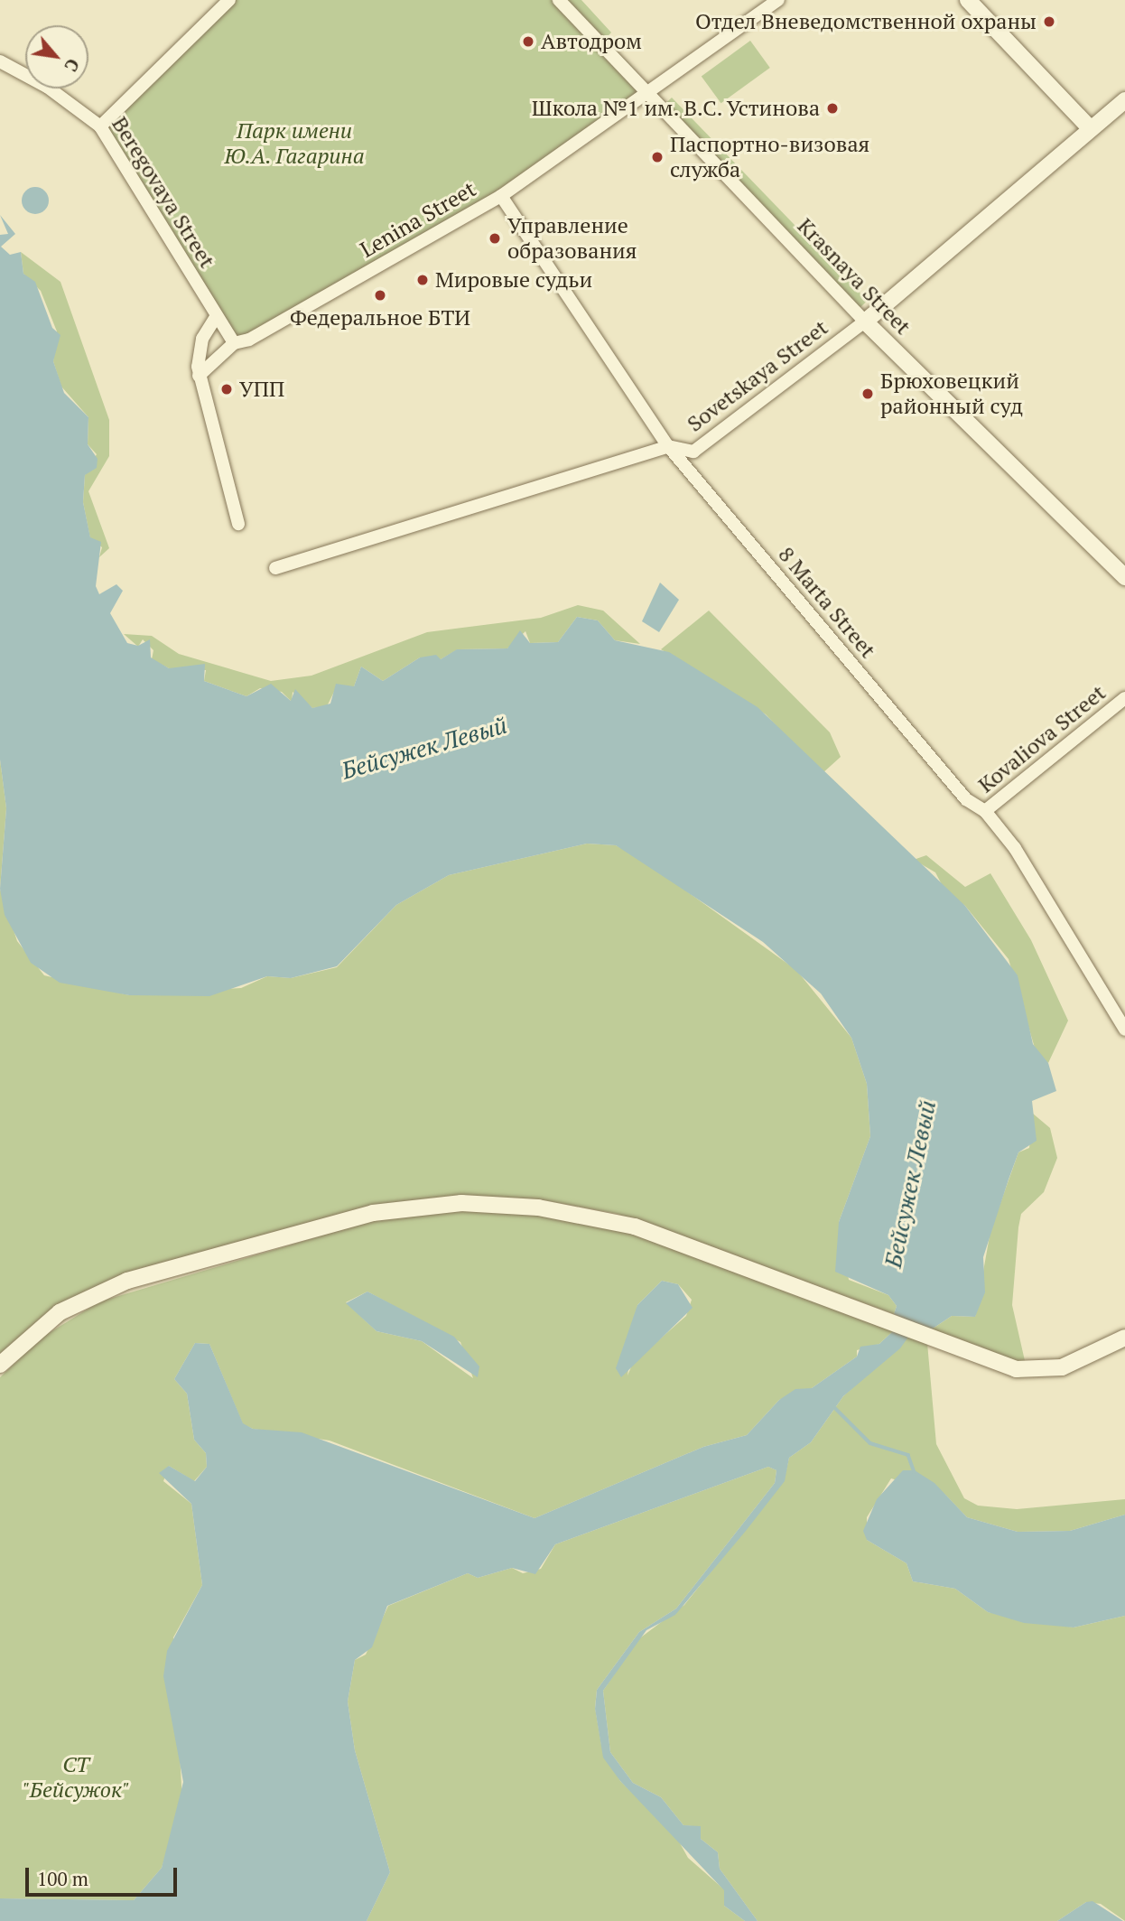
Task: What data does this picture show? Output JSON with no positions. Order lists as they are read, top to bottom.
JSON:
{
  "streets": {
    "street": [
      "Beregovaya Street",
      "Lenina Street",
      "Krasnaya Street",
      "Sovetskaya Street",
      "8 Marta Street",
      "Kovaliova Street"
    ]
  },
  "crossings": [
    ["Beregovaya Street", "Lenina Street"],
    ["Lenina Street", "Krasnaya Street"],
    ["Lenina Street", "8 Marta Street"],
    ["Krasnaya Street", "Sovetskaya Street"],
    ["Sovetskaya Street", "8 Marta Street"],
    ["8 Marta Street", "Kovaliova Street"]
  ],
  "water": ["Бейсужек Левый"],
  "parks": ["Парк имени Ю.А. Гагарина", "СТ \"Бейсужок\""],
  "places": [
    "Отдел Вневедомственной охраны",
    "Автодром",
    "Школа №1 им. В.С. Устинова",
    "Паспортно-визовая служба",
    "Управление образования",
    "Мировые судьи",
    "Федеральное БТИ",
    "УПП",
    "Брюховецкий районный суд"
  ],
  "scale_bar": "100 m",
  "north": "bottom right"
}
